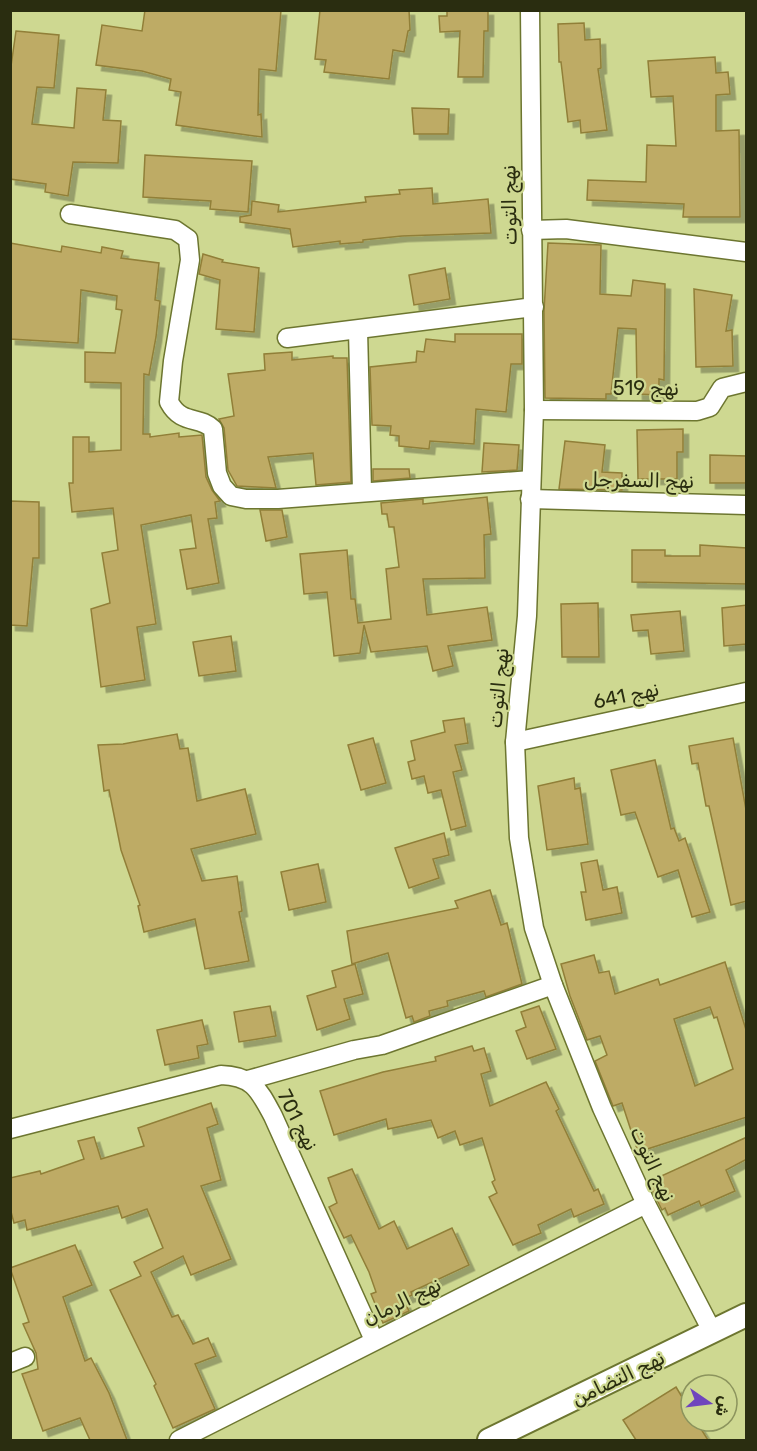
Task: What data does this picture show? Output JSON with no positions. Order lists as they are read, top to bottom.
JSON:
{
  "streets": {
    "street": [
      "نهج التوت",
      "نهج 519",
      "نهج السفرجل",
      "نهج 641",
      "نهج 701",
      "نهج الرمان",
      "نهج التضامن"
    ]
  },
  "crossings": [
    ["نهج التوت", "نهج 519"],
    ["نهج التوت", "نهج السفرجل"],
    ["نهج التوت", "نهج 641"],
    ["نهج التوت", "نهج الرمان"],
    ["نهج التوت", "نهج التضامن"],
    ["نهج 701", "نهج الرمان"]
  ],
  "north": "right"
}
